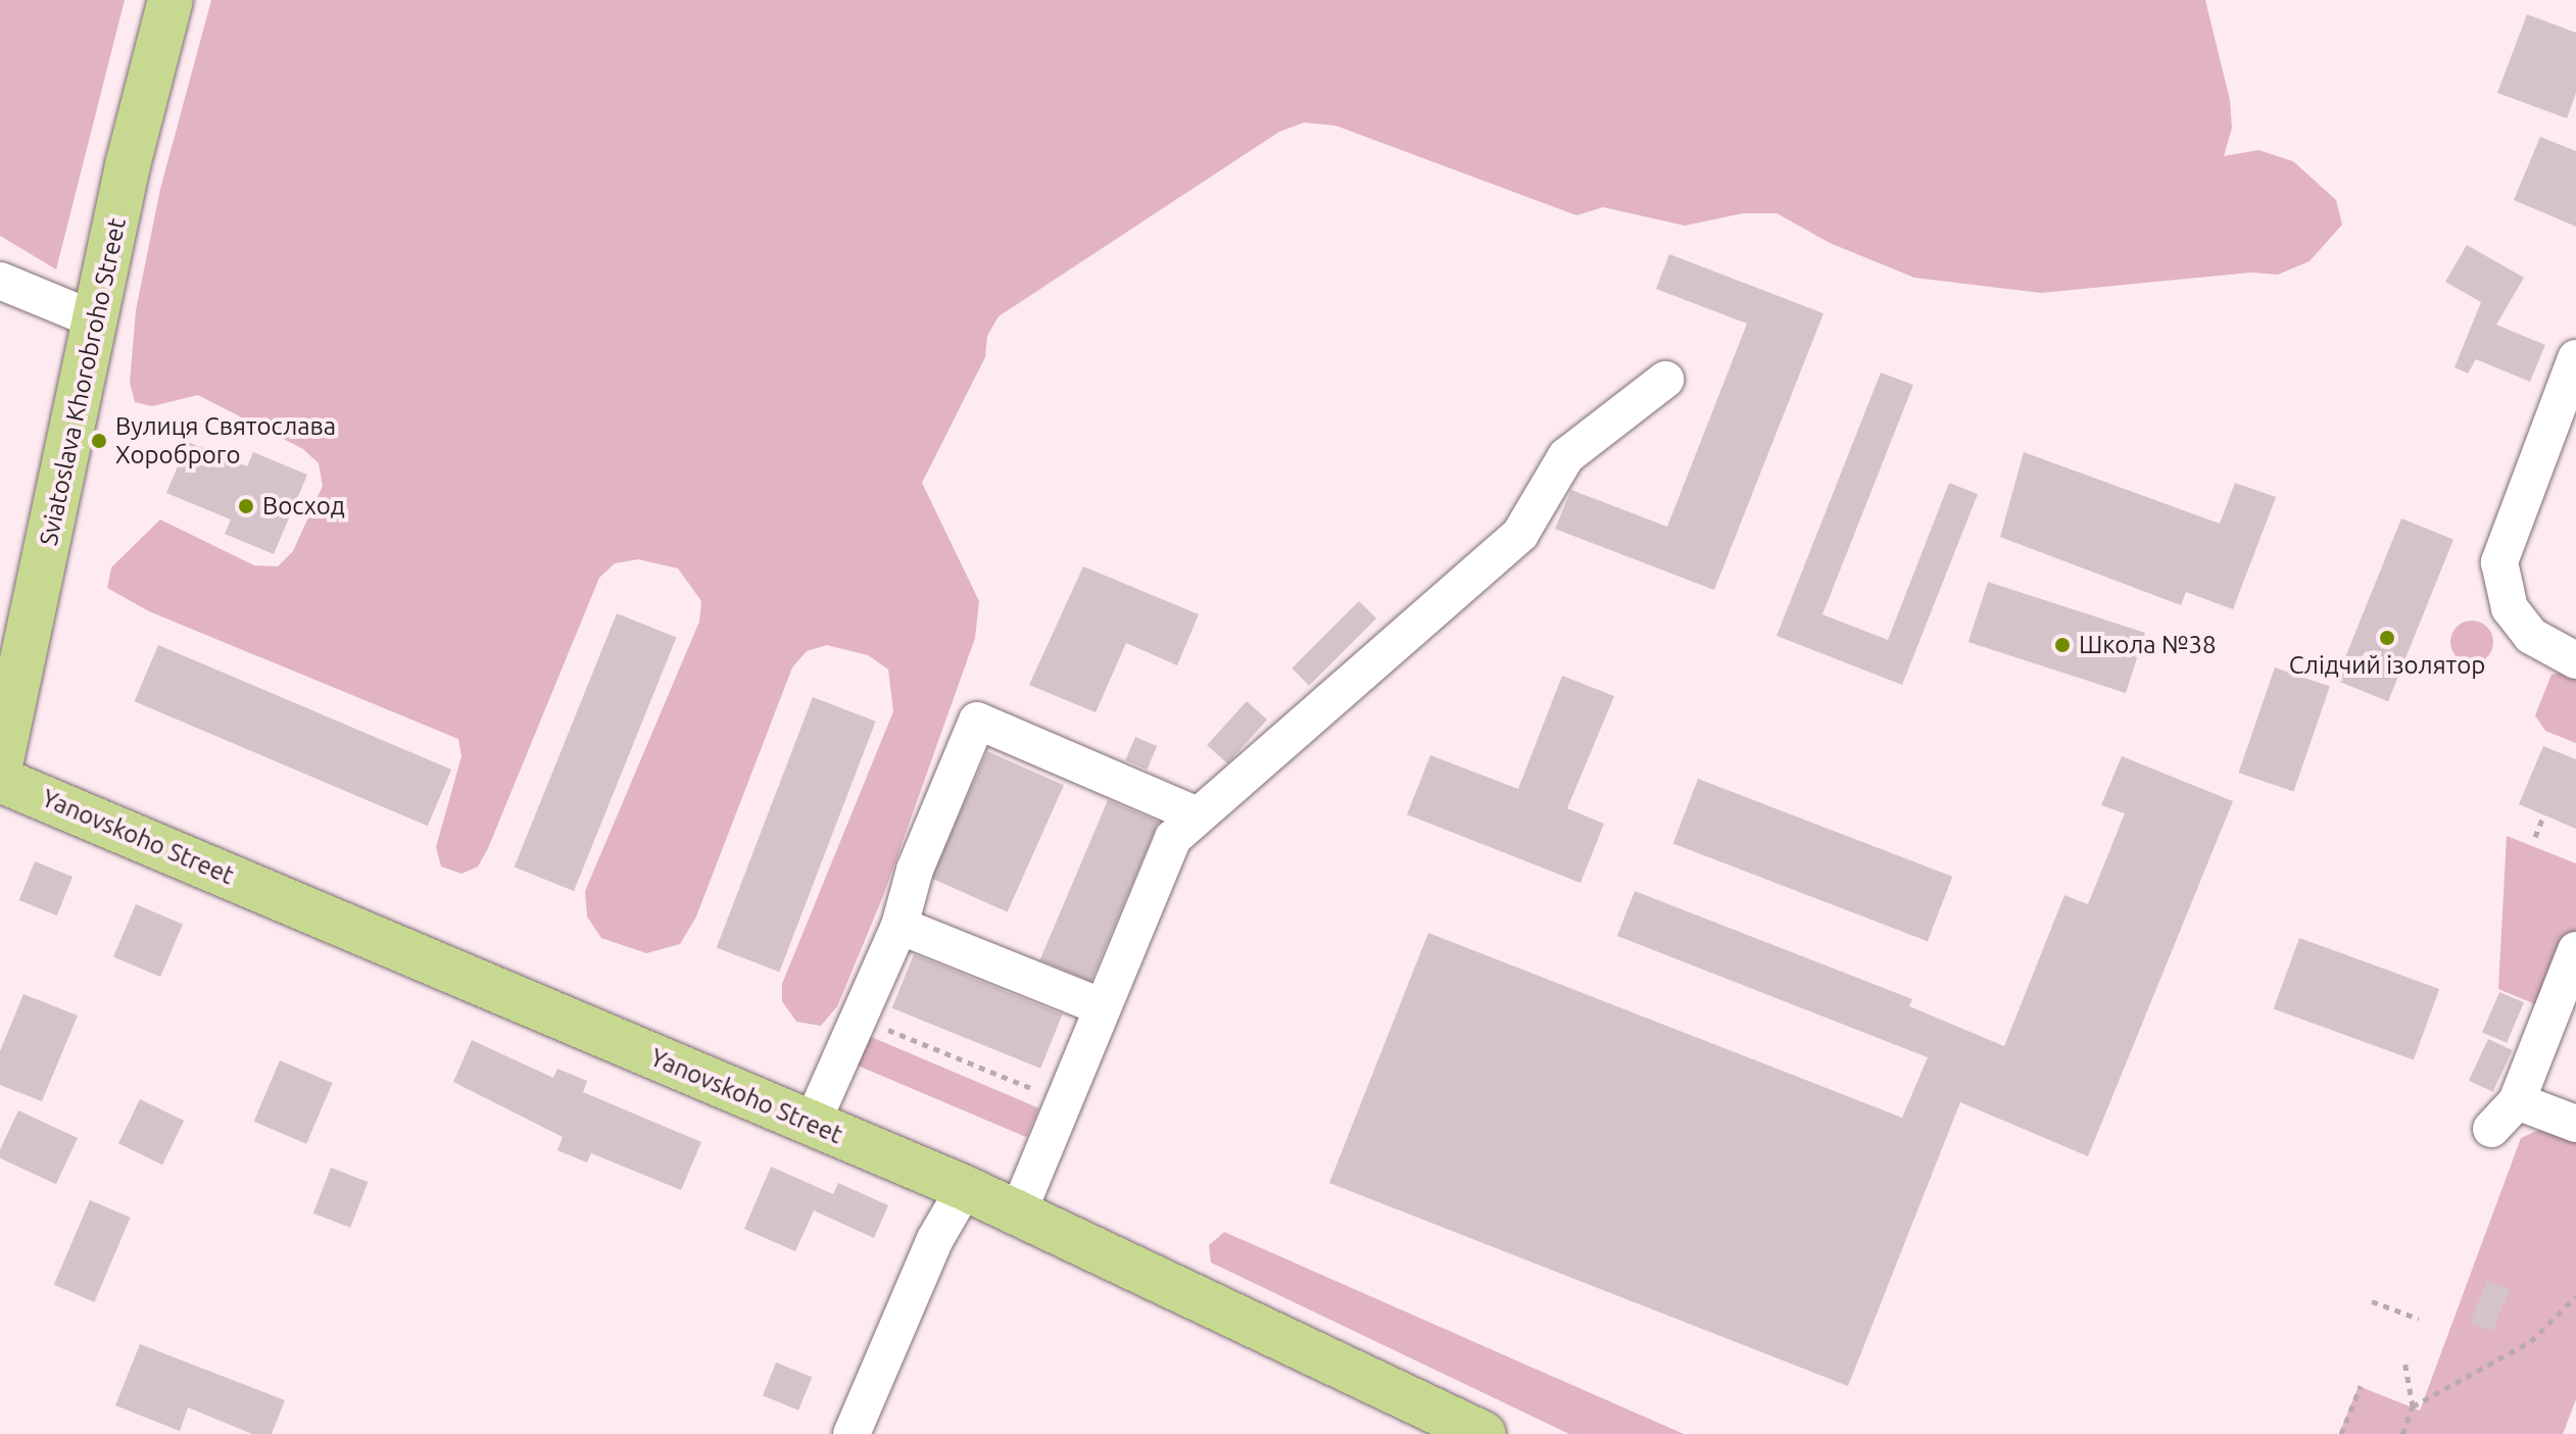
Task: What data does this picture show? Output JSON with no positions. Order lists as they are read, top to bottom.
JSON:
{
  "streets": {
    "main road": ["Sviatoslava Khorobroho Street", "Yanovskoho Street"]
  },
  "places": [
    "Вулиця Святослава Хороброго",
    "Восход",
    "Слідчий ізолятор",
    "Школа №38"
  ]
}
